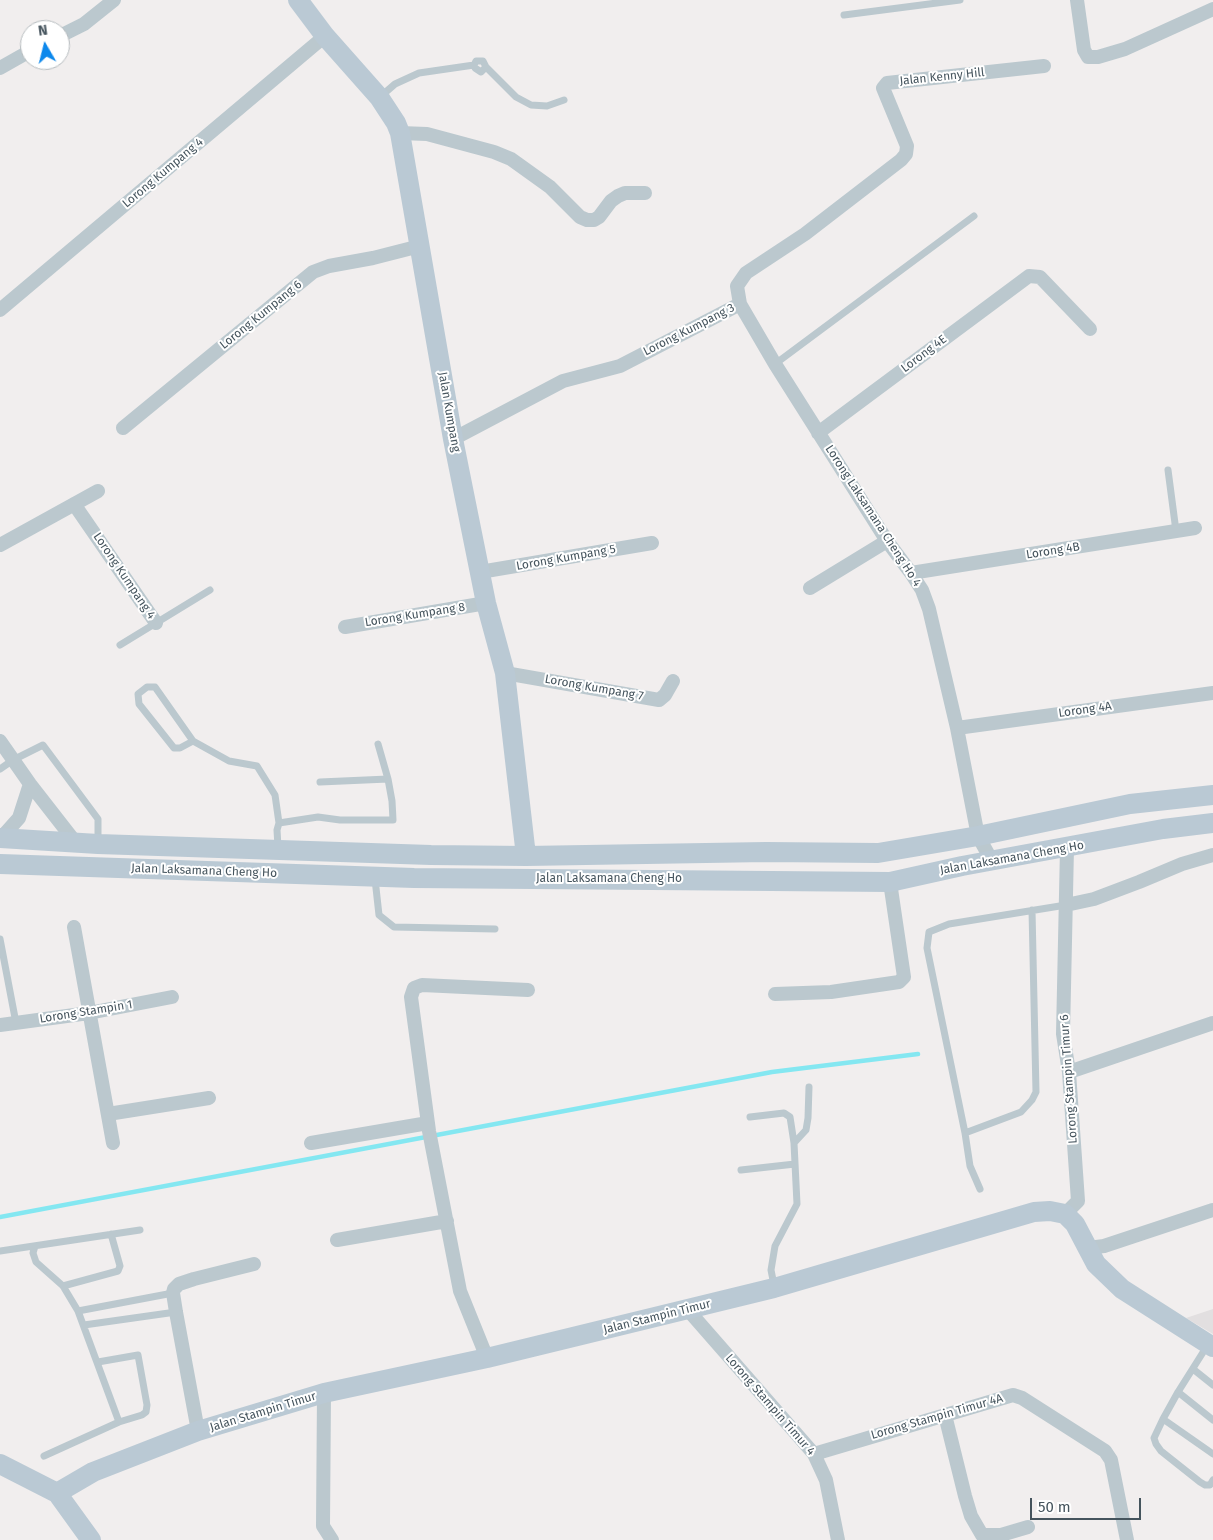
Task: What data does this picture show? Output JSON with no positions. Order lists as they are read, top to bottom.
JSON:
{
  "streets": {
    "main road": ["Jalan Kumpang", "Jalan Laksamana Cheng Ho", "Jalan Stampin Timur"],
    "street": [
      "Jalan Kenny Hill",
      "Lorong Kumpang 4",
      "Lorong Kumpang 6",
      "Lorong Kumpang 3",
      "Lorong 4E",
      "Lorong Laksamana Cheng Ho 4",
      "Lorong 4B",
      "Lorong Kumpang 5",
      "Lorong Kumpang 8",
      "Lorong Kumpang 7",
      "Lorong 4A",
      "Lorong Stampin 1",
      "Lorong Stampin Timur 6",
      "Lorong Stampin Timur 4",
      "Lorong Stampin Timur 4A"
    ]
  },
  "crossings": [
    ["Jalan Kenny Hill", "Lorong Kumpang 3"],
    ["Lorong Kumpang 4", "Jalan Kumpang"],
    ["Lorong Kumpang 6", "Jalan Kumpang"],
    ["Lorong Kumpang 3", "Jalan Kumpang"],
    ["Lorong Kumpang 3", "Lorong Laksamana Cheng Ho 4"],
    ["Lorong 4E", "Lorong Laksamana Cheng Ho 4"],
    ["Jalan Kumpang", "Lorong Kumpang 5"],
    ["Jalan Kumpang", "Lorong Kumpang 8"],
    ["Jalan Kumpang", "Lorong Kumpang 7"],
    ["Jalan Kumpang", "Jalan Laksamana Cheng Ho"],
    ["Lorong Laksamana Cheng Ho 4", "Lorong 4B"],
    ["Lorong Laksamana Cheng Ho 4", "Lorong 4A"],
    ["Lorong Laksamana Cheng Ho 4", "Jalan Laksamana Cheng Ho"],
    ["Jalan Laksamana Cheng Ho", "Lorong Stampin Timur 6"],
    ["Lorong Stampin Timur 6", "Jalan Stampin Timur"],
    ["Jalan Stampin Timur", "Lorong Stampin Timur 4"],
    ["Lorong Stampin Timur 4", "Lorong Stampin Timur 4A"]
  ],
  "scale_bar": "50 m",
  "north": "top"
}
